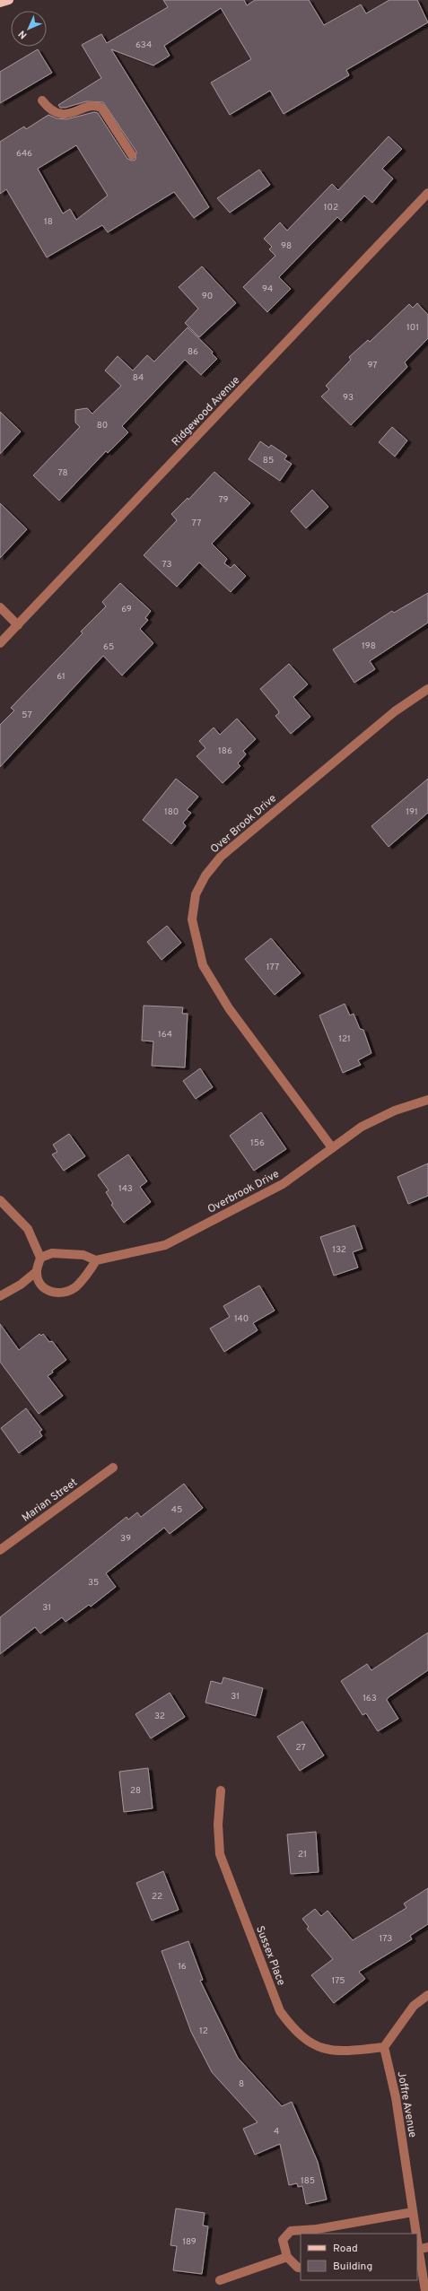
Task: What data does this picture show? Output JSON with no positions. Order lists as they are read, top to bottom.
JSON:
{
  "streets": {
    "street": [
      "Ridgewood Avenue",
      "Over Brook Drive",
      "Overbrook Drive",
      "Marian Street",
      "Sussex Place",
      "Joffre Avenue"
    ]
  },
  "crossings": [
    ["Over Brook Drive", "Overbrook Drive"],
    ["Sussex Place", "Joffre Avenue"]
  ],
  "house_numbers": [
    "634",
    "646",
    "102",
    "18",
    "98",
    "94",
    "90",
    "101",
    "86",
    "97",
    "84",
    "93",
    "80",
    "85",
    "78",
    "79",
    "77",
    "73",
    "69",
    "198",
    "65",
    "61",
    "57",
    "186",
    "180",
    "191",
    "177",
    "164",
    "121",
    "156",
    "143",
    "132",
    "140",
    "45",
    "39",
    "35",
    "31",
    "31",
    "163",
    "32",
    "27",
    "28",
    "21",
    "22",
    "173",
    "16",
    "175",
    "12",
    "8",
    "4",
    "185",
    "189"
  ],
  "legend": ["Road", "Building"],
  "north": "bottom left"
}
